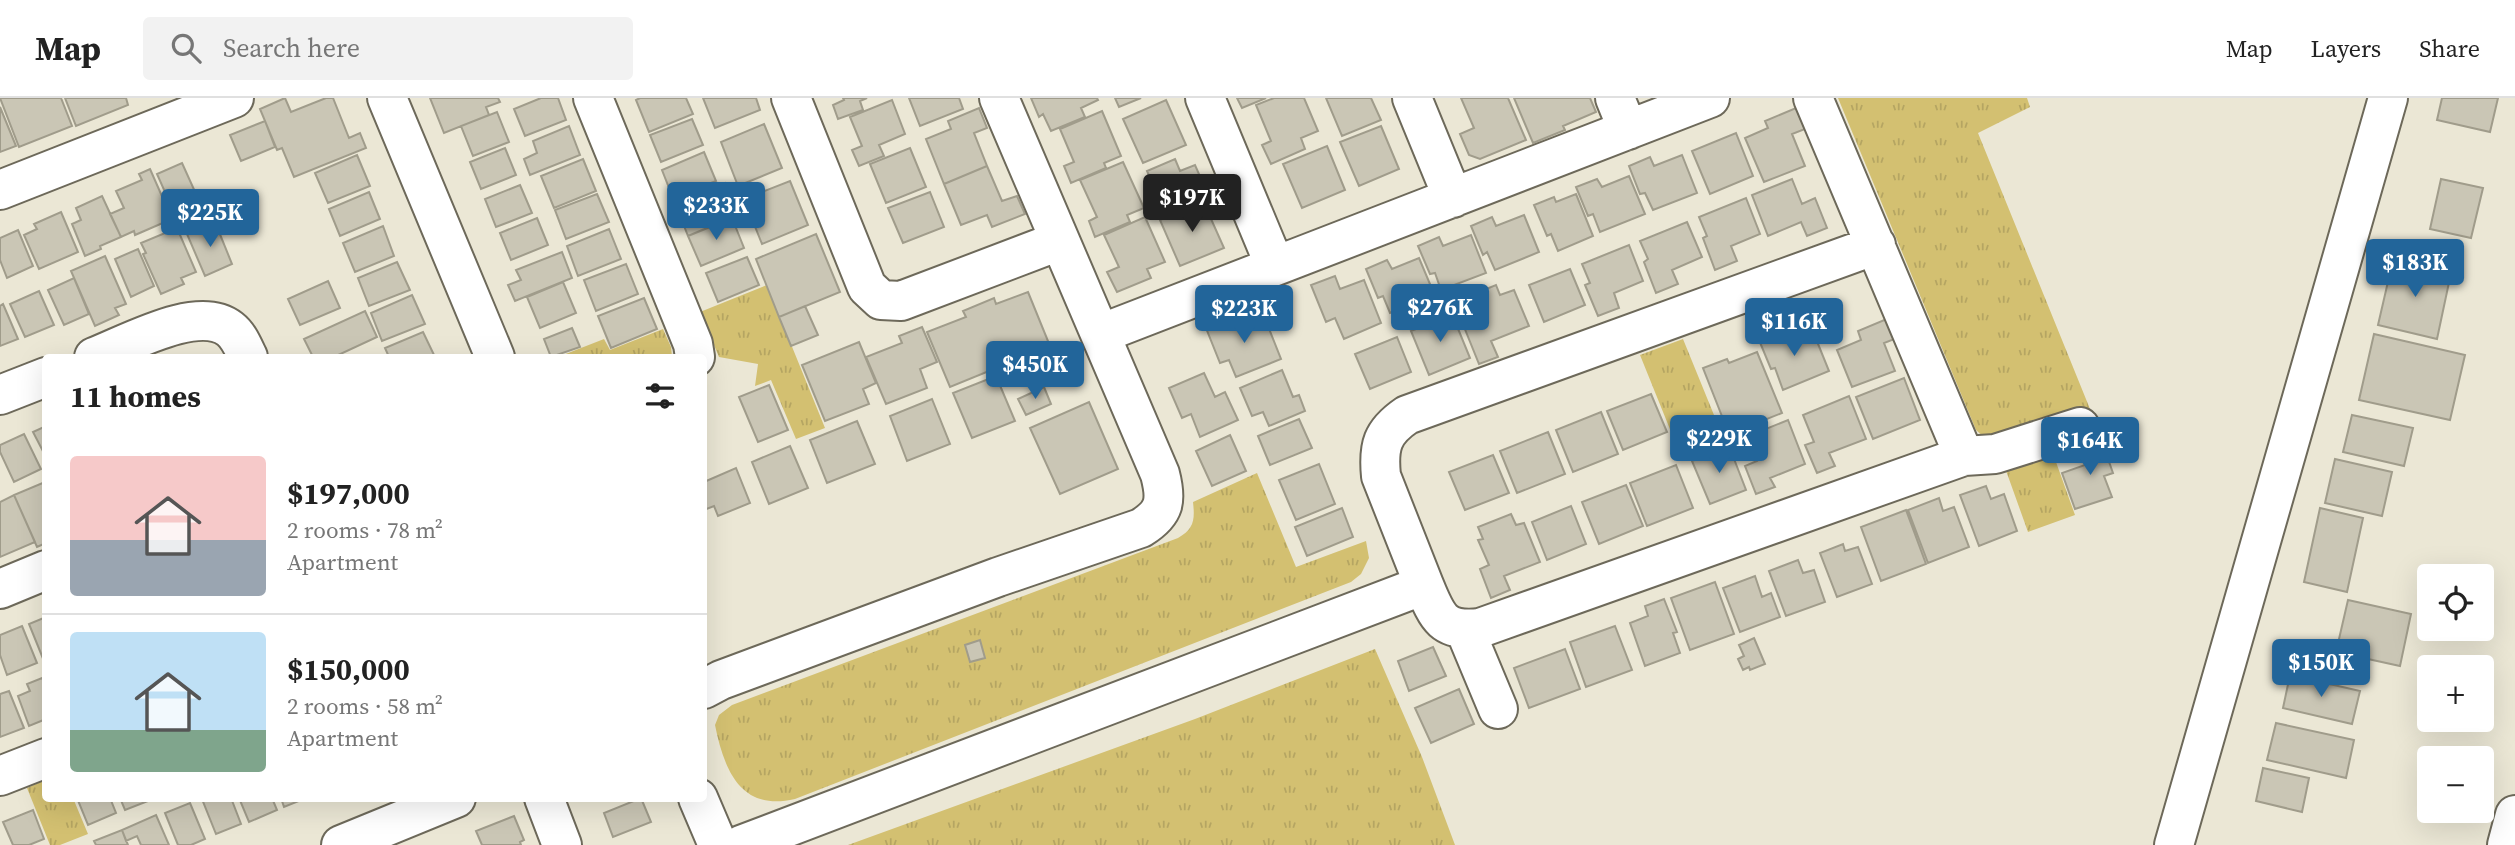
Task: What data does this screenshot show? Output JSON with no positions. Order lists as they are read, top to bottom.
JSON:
{
  "page": {
    "header": "Map",
    "search": "Search here",
    "nav": ["Map", "Layers", "Share"],
    "price": [
      "$197K",
      "$233K",
      "$225K",
      "$183K",
      "$276K",
      "$223K",
      "$116K",
      "$450K",
      "$229K",
      "$164K",
      "$150K"
    ],
    "heading": "11 homes",
    "list": [
      {
        "name": "$197,000",
        "note": "2 rooms · 78 m² · Apartment"
      },
      {
        "name": "$150,000",
        "note": "2 rooms · 58 m² · Apartment"
      }
    ],
    "map_buttons": ["+", "−"]
  }
}
